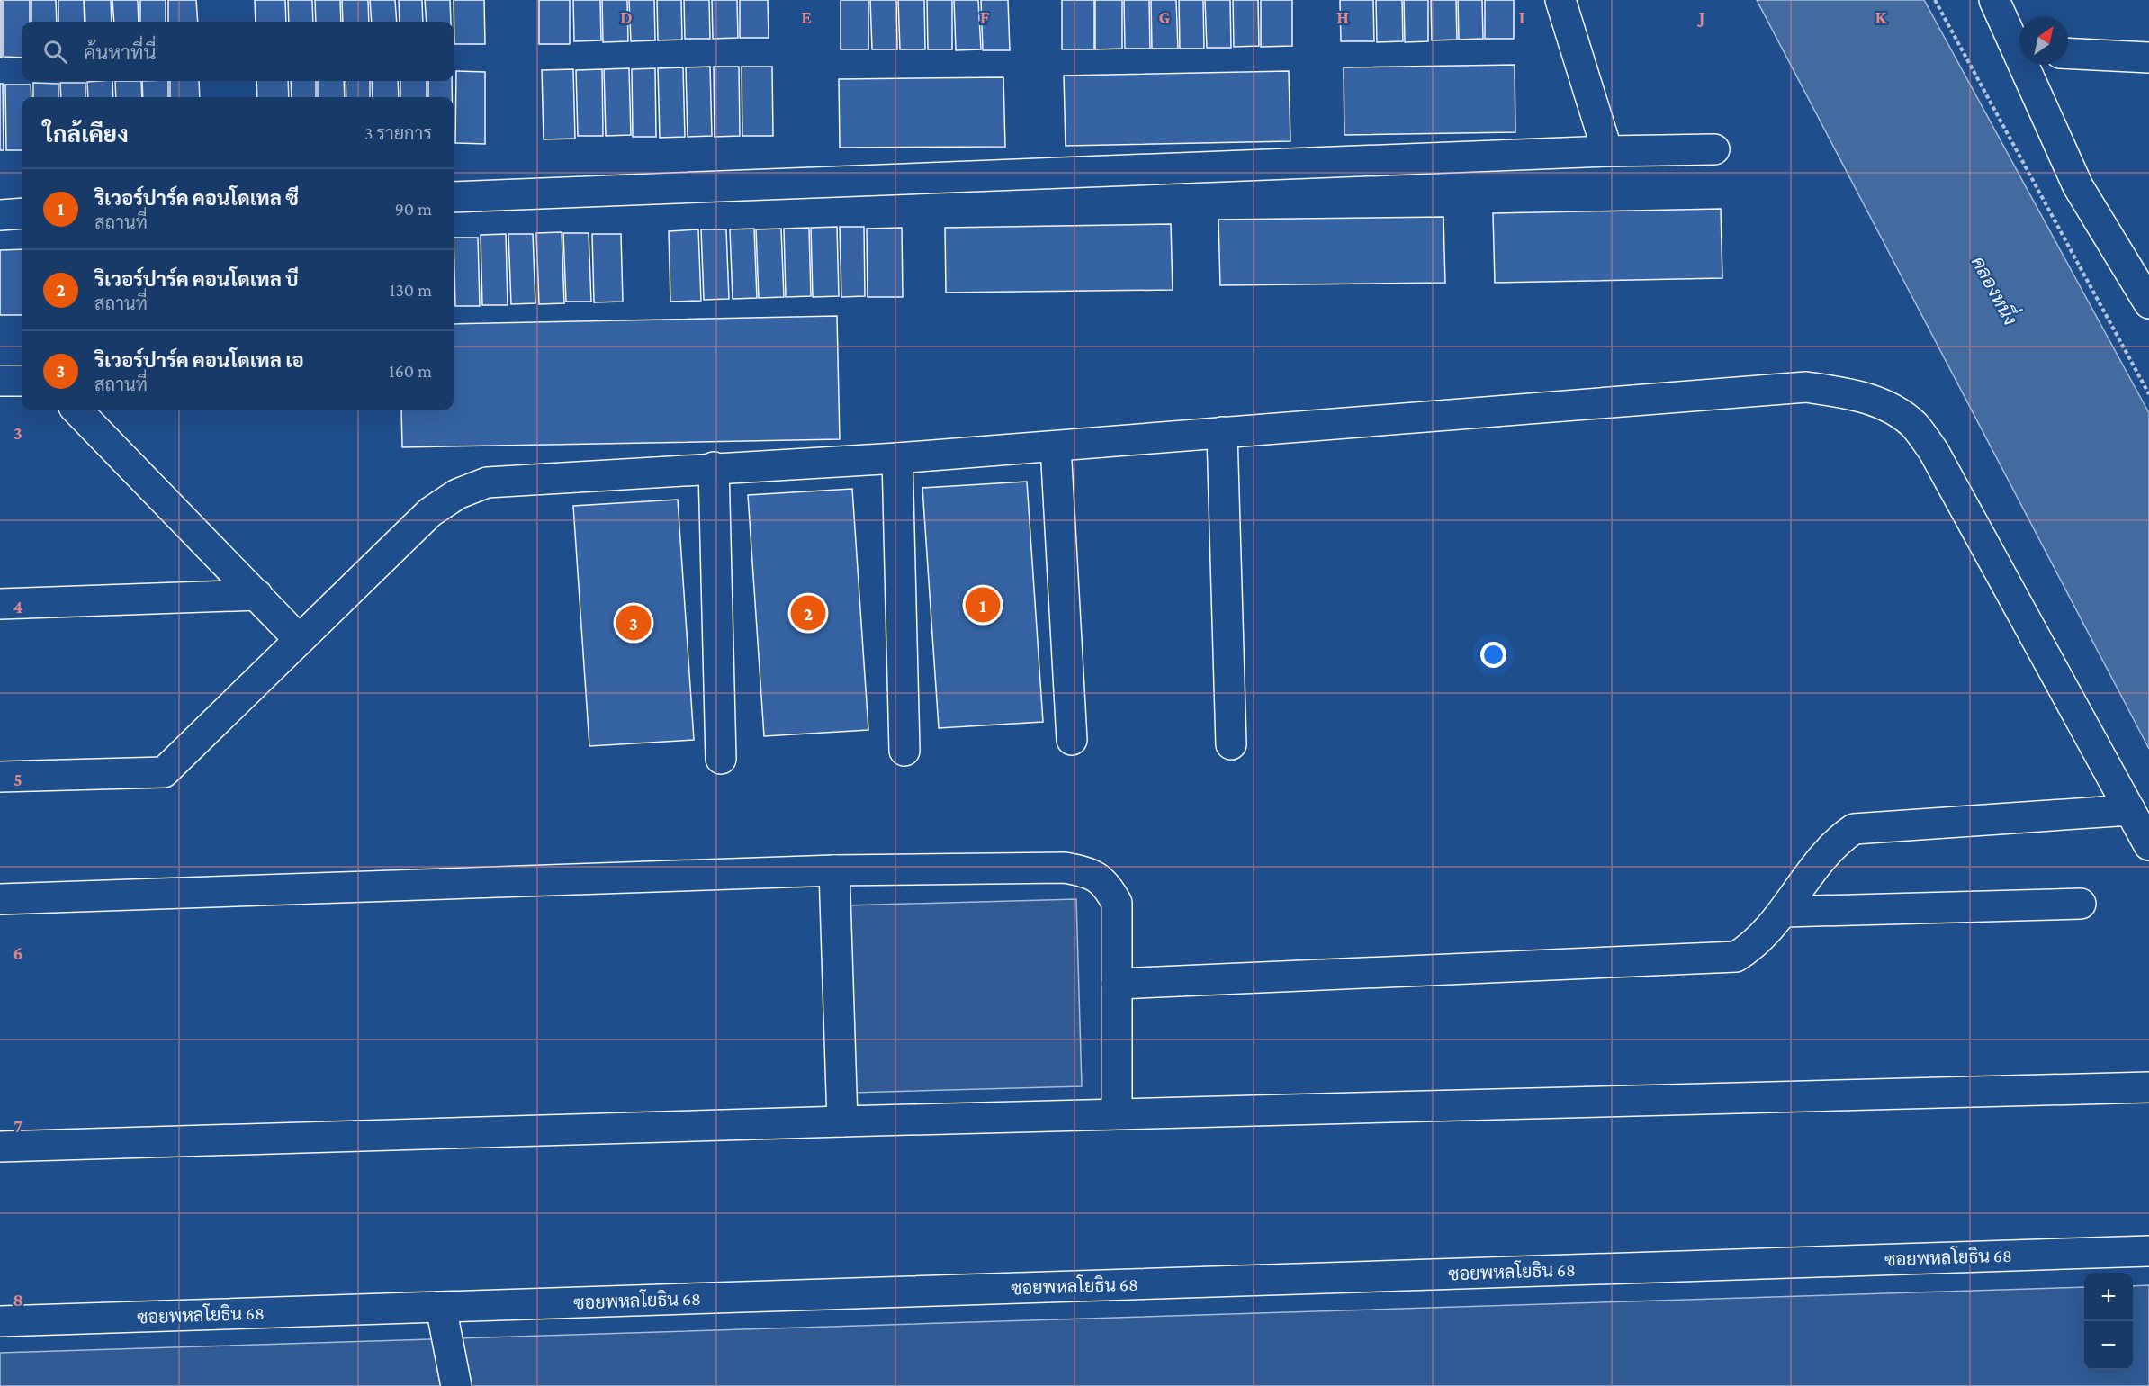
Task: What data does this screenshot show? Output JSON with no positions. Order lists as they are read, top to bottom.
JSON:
{
  "streets": {
    "street": ["ซอยพหลโยธิน 68"]
  },
  "water": ["คลองหนึ่ง"],
  "north": "top right",
  "page": {
    "search": "ค้นหาที่นี่",
    "heading": ["ใกล้เคียง", "3 รายการ"],
    "list": [
      {
        "mark": "1",
        "name": "ริเวอร์ปาร์ค คอนโดเทล ซี",
        "note": "สถานที่",
        "value": "90 m"
      },
      {
        "mark": "2",
        "name": "ริเวอร์ปาร์ค คอนโดเทล บี",
        "note": "สถานที่",
        "value": "130 m"
      },
      {
        "mark": "3",
        "name": "ริเวอร์ปาร์ค คอนโดเทล เอ",
        "note": "สถานที่",
        "value": "160 m"
      }
    ],
    "pins": ["1", "2", "3"],
    "map_buttons": ["+", "−"]
  },
  "grid": {
    "columns": [
      "D",
      "E",
      "F",
      "G",
      "H",
      "I",
      "J",
      "K"
    ],
    "rows": [
      "3",
      "4",
      "5",
      "6",
      "7",
      "8"
    ]
  }
}
